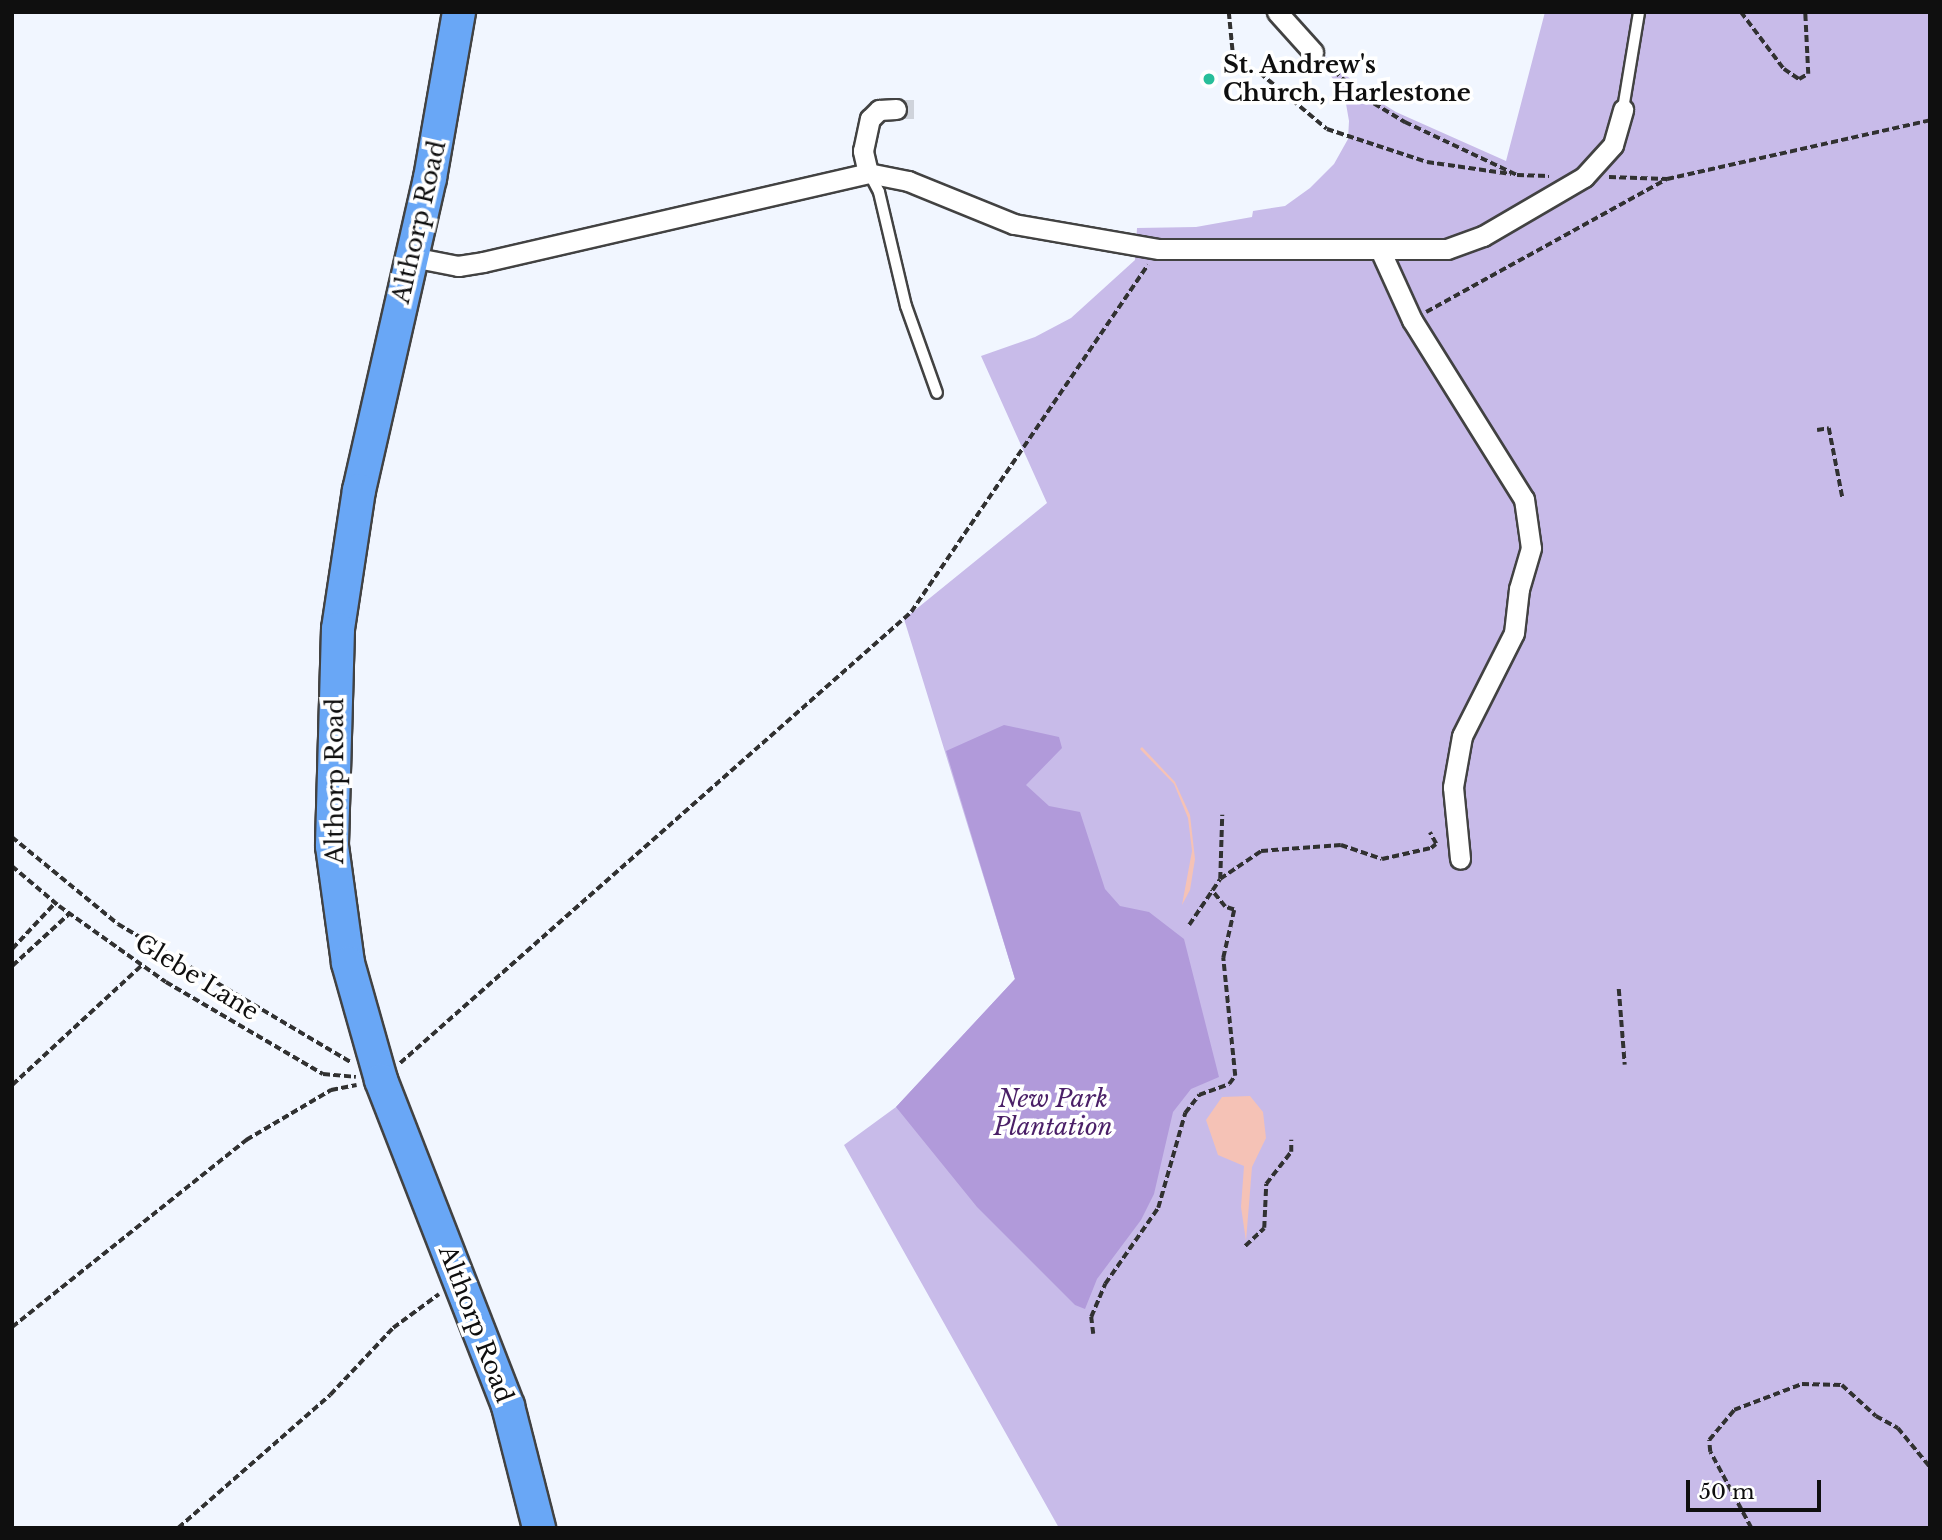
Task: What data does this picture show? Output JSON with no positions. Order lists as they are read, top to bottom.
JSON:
{
  "streets": {
    "main road": ["Althorp Road"],
    "path": ["Glebe Lane"]
  },
  "crossings": [
    ["Althorp Road", "Glebe Lane"]
  ],
  "parks": ["New Park Plantation"],
  "places": ["St. Andrew's Church, Harlestone"],
  "scale_bar": "50 m"
}
